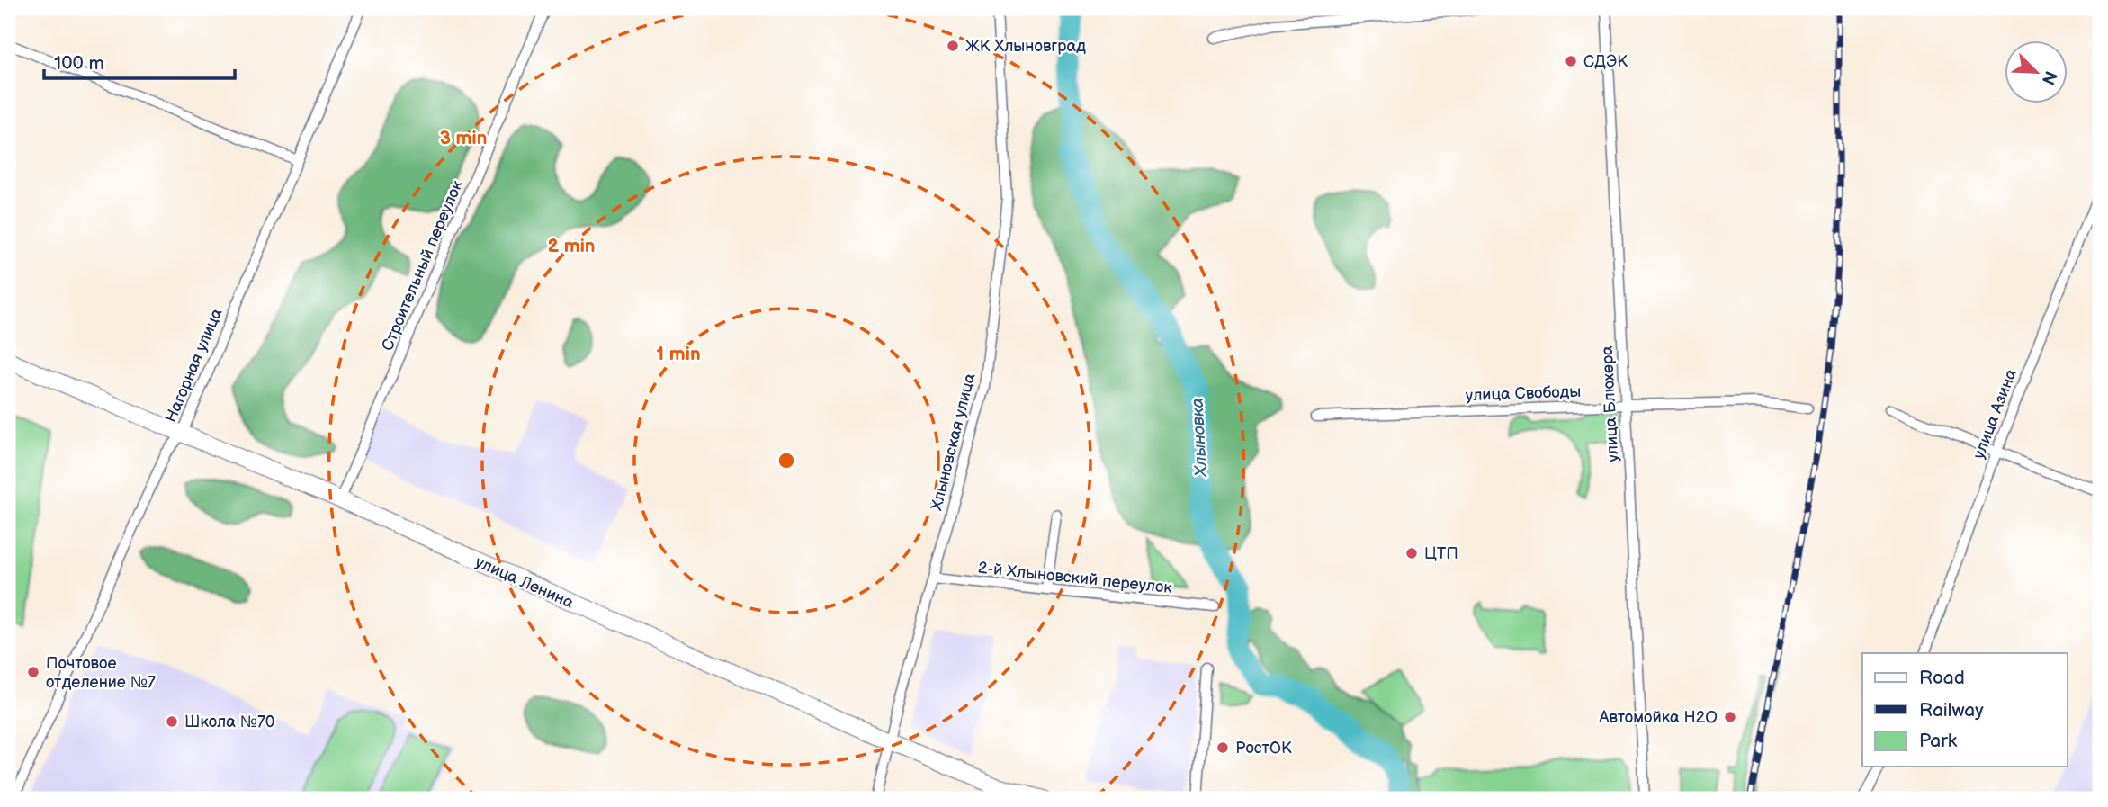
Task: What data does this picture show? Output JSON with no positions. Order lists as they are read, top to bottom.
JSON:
{
  "streets": {
    "main road": ["улица Ленина"],
    "street": [
      "Строительный переулок",
      "Нагорная улица",
      "улица Свободы",
      "улица Блюхера",
      "улица Азина",
      "Хлыновская улица",
      "2-й Хлыновский переулок"
    ]
  },
  "crossings": [
    ["Строительный переулок", "улица Ленина"],
    ["Нагорная улица", "улица Ленина"],
    ["улица Свободы", "улица Блюхера"],
    ["Хлыновская улица", "2-й Хлыновский переулок"],
    ["Хлыновская улица", "улица Ленина"]
  ],
  "water": ["Хлыновка"],
  "places": [
    "ЖК Хлыновград",
    "СДЭК",
    "ЦТП",
    "Почтовое отделение №7",
    "Автомойка H2O",
    "Школа №70",
    "РостОК"
  ],
  "legend": ["Road", "Railway", "Park"],
  "scale_bar": "100 m",
  "north": "bottom right",
  "rings": ["3 min", "2 min", "1 min"]
}
